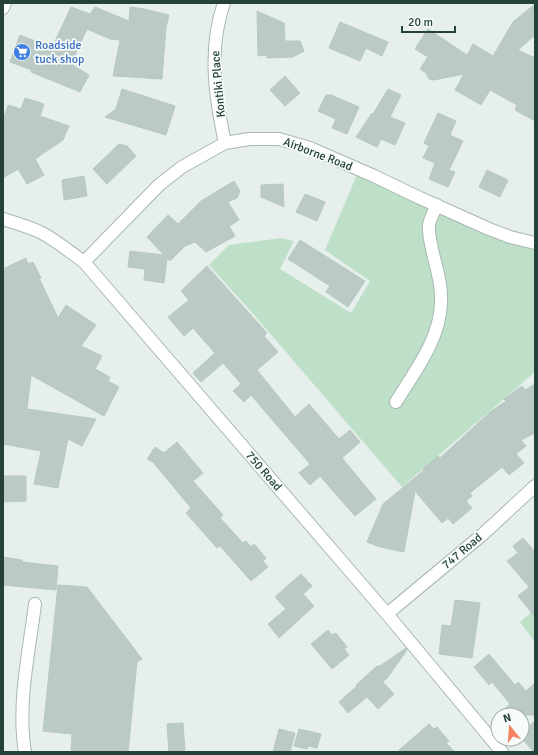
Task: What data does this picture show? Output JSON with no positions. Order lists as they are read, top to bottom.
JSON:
{
  "streets": {
    "street": [
      "Kontiki Place",
      "Airborne Road",
      "750 Road",
      "747 Road"
    ]
  },
  "crossings": [
    ["Kontiki Place", "Airborne Road"],
    ["Airborne Road", "750 Road"],
    ["750 Road", "747 Road"]
  ],
  "places": {
    "supermarket": ["Roadside tuck shop"]
  },
  "scale_bar": "20 m",
  "north": "top"
}
